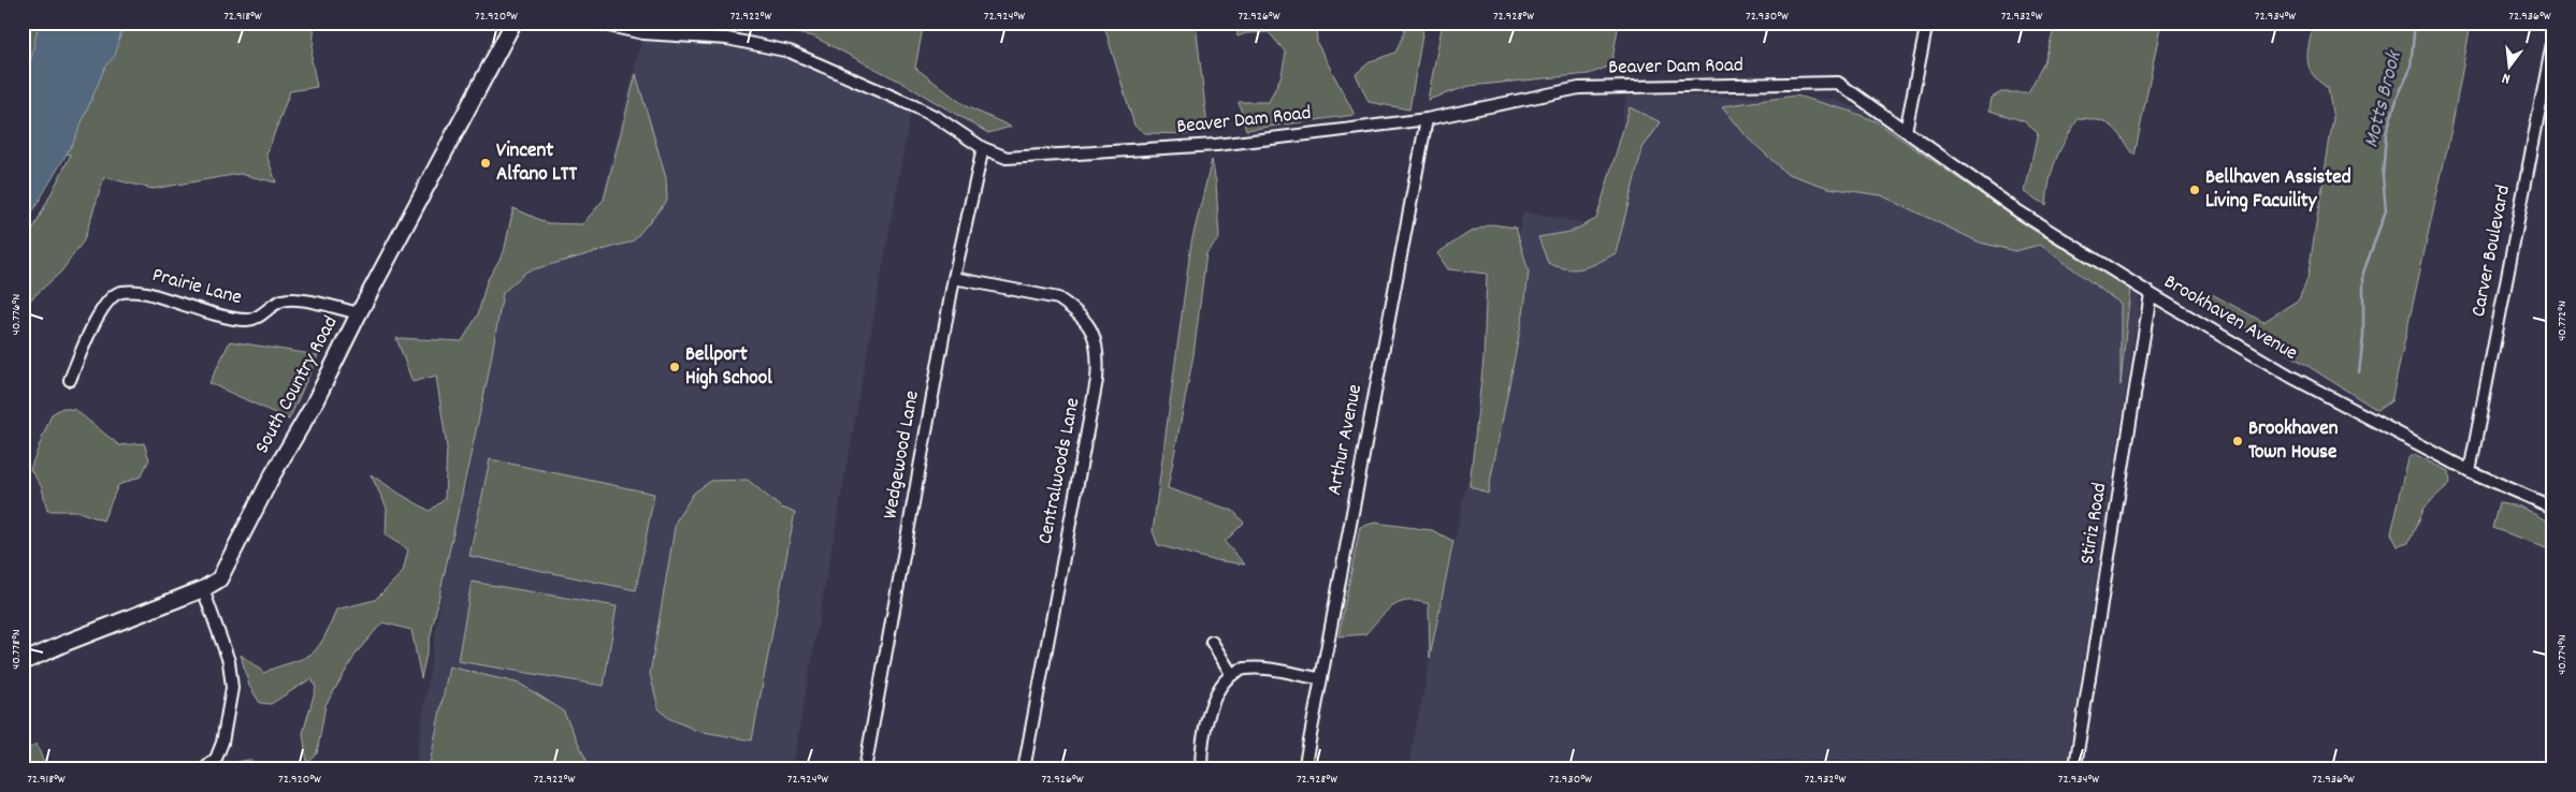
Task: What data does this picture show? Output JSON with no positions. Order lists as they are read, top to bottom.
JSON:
{
  "streets": {
    "main road": ["South Country Road"],
    "street": [
      "Beaver Dam Road",
      "Carver Boulevard",
      "Prairie Lane",
      "Brookhaven Avenue",
      "Arthur Avenue",
      "Wedgewood Lane",
      "Centralwoods Lane",
      "Stiriz Road"
    ]
  },
  "crossings": [
    ["Beaver Dam Road", "Brookhaven Avenue"],
    ["Beaver Dam Road", "Arthur Avenue"],
    ["Beaver Dam Road", "Wedgewood Lane"],
    ["Carver Boulevard", "Brookhaven Avenue"],
    ["Prairie Lane", "South Country Road"],
    ["Brookhaven Avenue", "Stiriz Road"],
    ["Wedgewood Lane", "Centralwoods Lane"]
  ],
  "water": ["Motts Brook"],
  "places": [
    "Vincent Alfano LTT",
    "Bellhaven Assisted Living Facuility",
    "Bellport High School",
    "Brookhaven Town House"
  ],
  "north": "bottom",
  "coordinates": [
    "72.918°W",
    "72.920°W",
    "72.922°W",
    "72.924°W",
    "72.926°W",
    "72.928°W",
    "72.930°W",
    "72.932°W",
    "72.934°W",
    "72.936°W",
    "40.776°N",
    "40.772°N",
    "40.778°N",
    "40.774°N"
  ]
}
